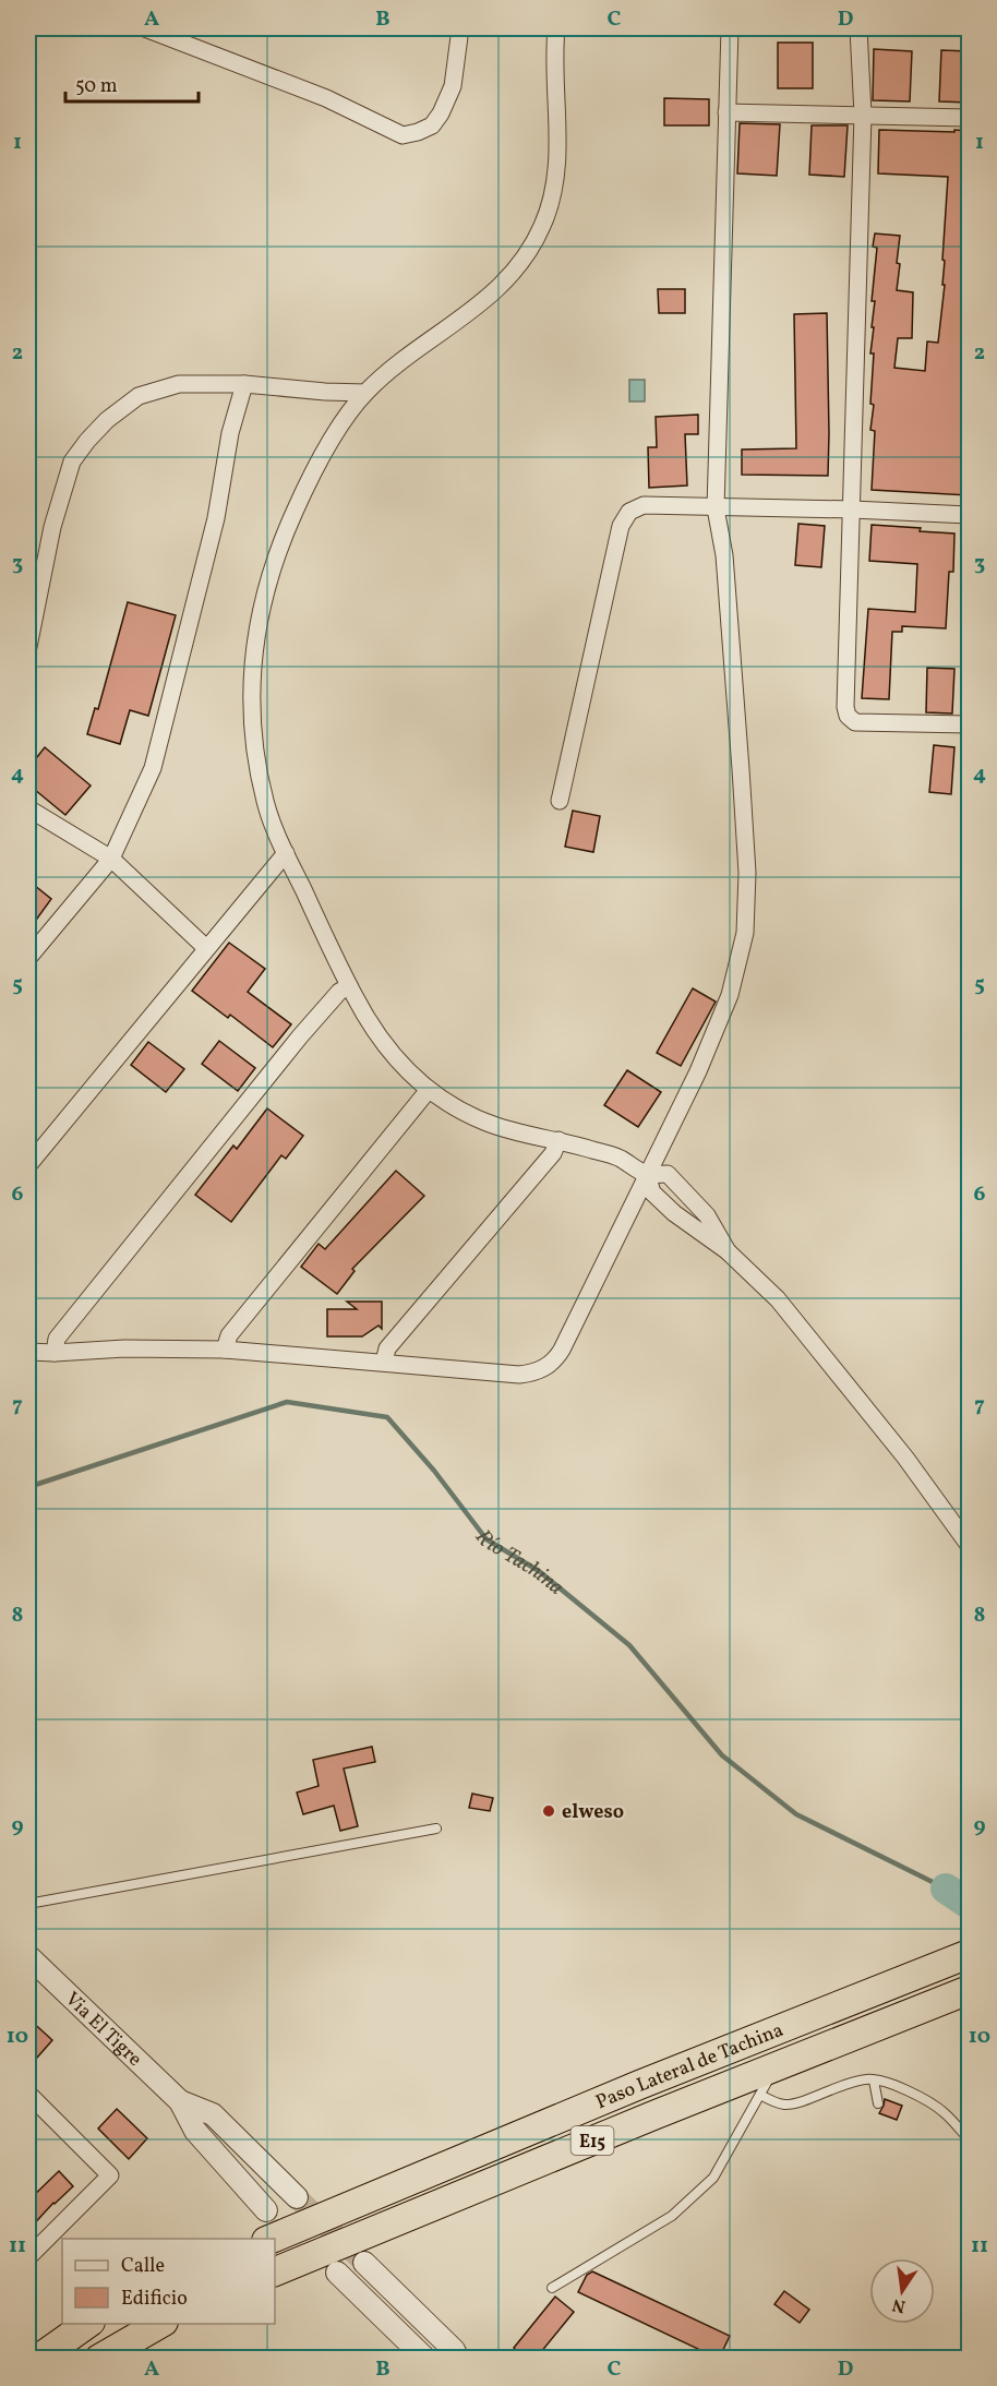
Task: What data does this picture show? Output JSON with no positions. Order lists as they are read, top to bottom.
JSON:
{
  "streets": {
    "highway": ["Paso Lateral de Tachina", "E15"],
    "street": ["Via El Tigre"]
  },
  "water": ["Río Tachina"],
  "places": ["elweso"],
  "legend": ["Calle", "Edificio"],
  "scale_bar": "50 m",
  "north": "bottom",
  "grid": {
    "columns": [
      "A",
      "B",
      "C",
      "D"
    ],
    "rows": [
      "1",
      "2",
      "3",
      "4",
      "5",
      "6",
      "7",
      "8",
      "9",
      "10",
      "11"
    ]
  }
}
